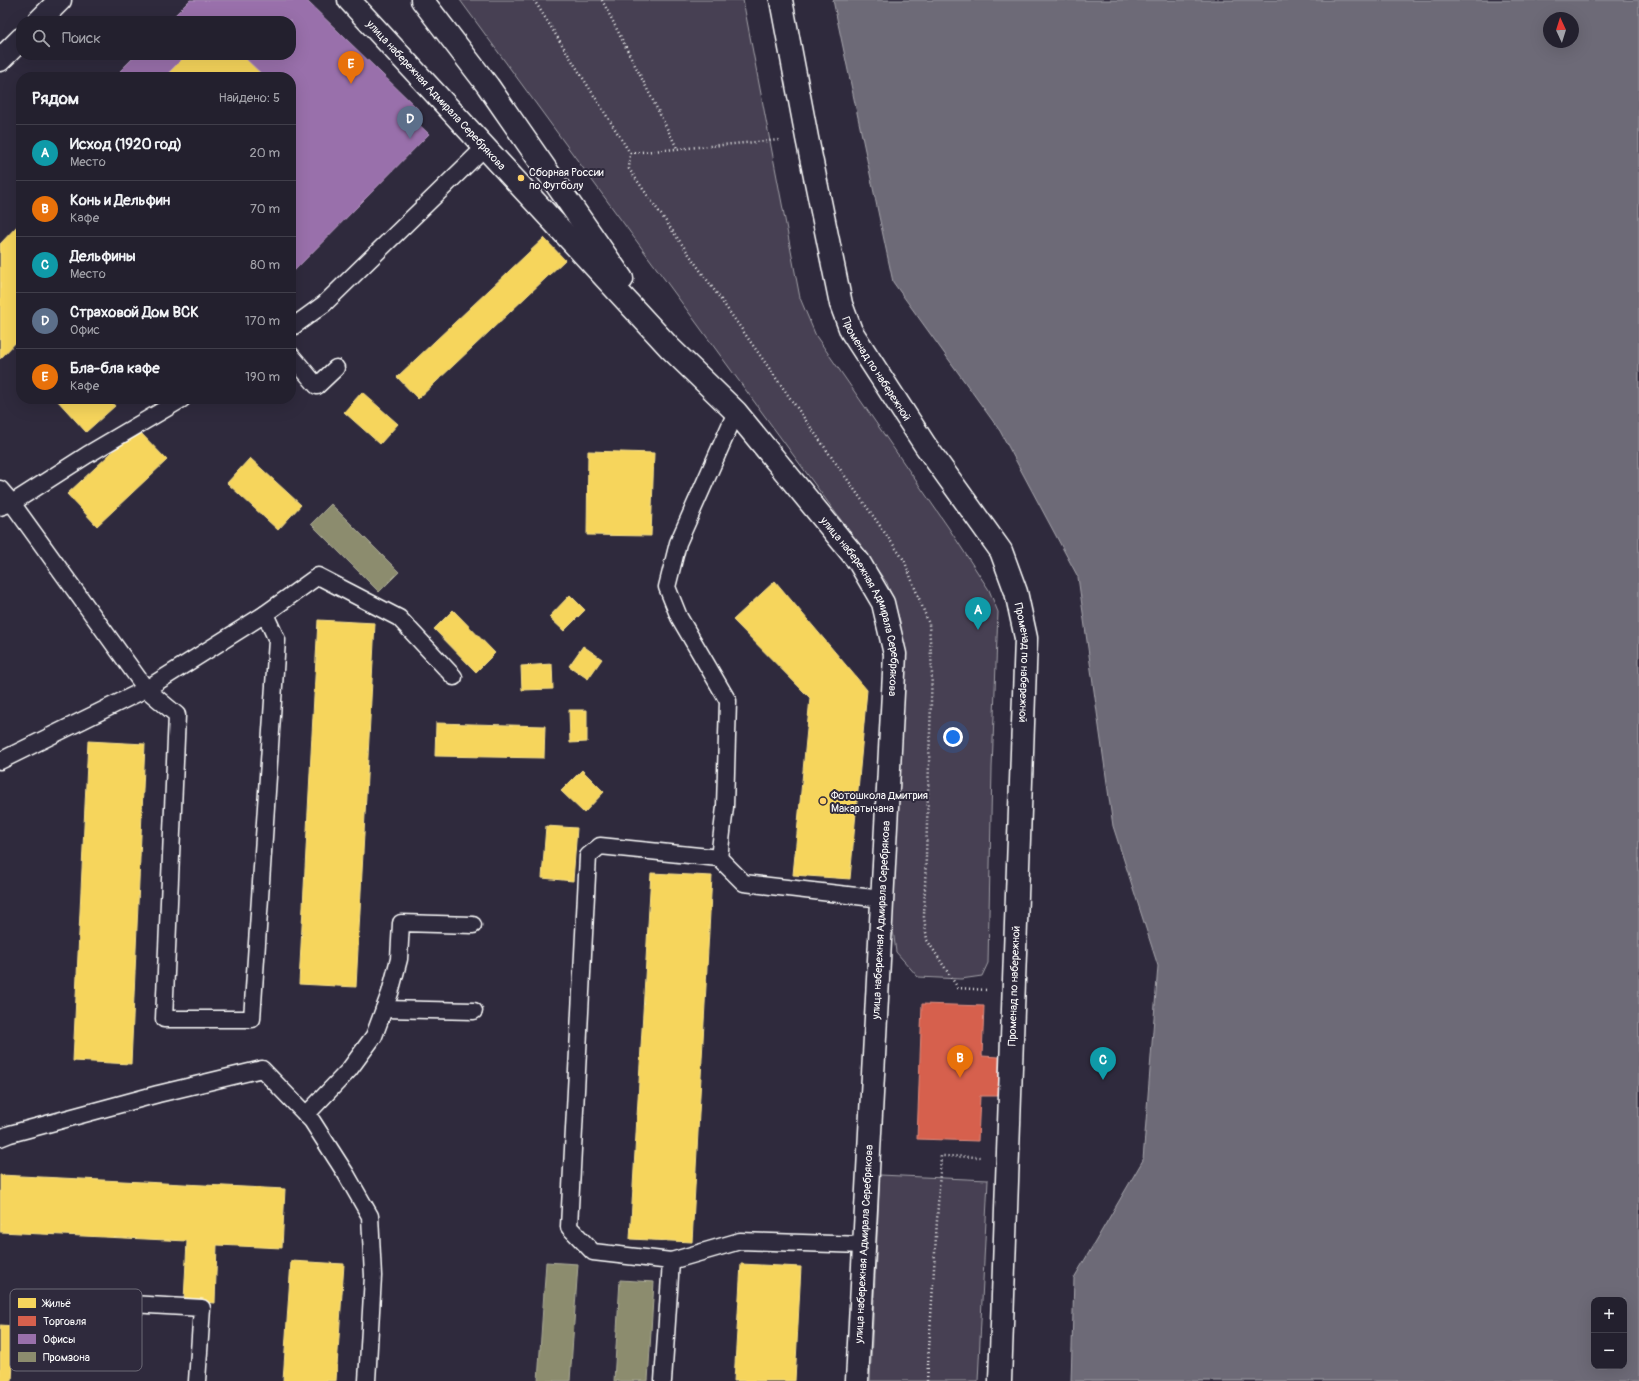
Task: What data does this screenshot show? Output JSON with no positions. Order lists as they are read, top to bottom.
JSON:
{
  "streets": {
    "street": ["улица набережная Адмирала Серебрякова", "Променад по набережной"]
  },
  "places": ["Сборная России по Футболу", "Фотошкола Дмитрия Макартычана"],
  "legend": [
    "Жильё",
    "Торговля",
    "Офисы",
    "Промзона"
  ],
  "north": "top",
  "page": {
    "search": "Поиск",
    "pins": [
      "E",
      "D",
      "A",
      "B",
      "C"
    ],
    "heading": ["Рядом", "Найдено: 5"],
    "list": [
      {
        "mark": "A",
        "name": "Исход (1920 год)",
        "note": "Место",
        "value": "20 m"
      },
      {
        "mark": "B",
        "name": "Конь и Дельфин",
        "note": "Кафе",
        "value": "70 m"
      },
      {
        "mark": "C",
        "name": "Дельфины",
        "note": "Место",
        "value": "80 m"
      },
      {
        "mark": "D",
        "name": "Страховой Дом ВСК",
        "note": "Офис",
        "value": "170 m"
      },
      {
        "mark": "E",
        "name": "Бла-бла кафе",
        "note": "Кафе",
        "value": "190 m"
      }
    ],
    "map_buttons": ["+", "−"]
  }
}
